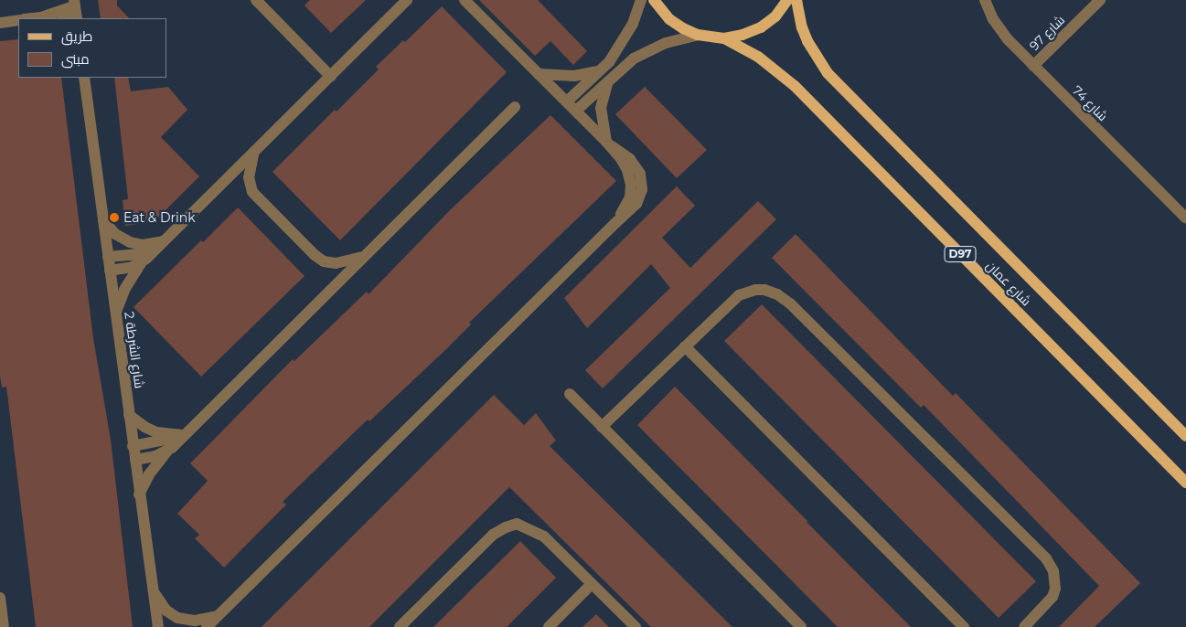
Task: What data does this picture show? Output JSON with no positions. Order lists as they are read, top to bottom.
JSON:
{
  "streets": {
    "main road": ["D97", "شارع عمان"],
    "street": ["شارع 97", "شارع 74", "شارع الشرطة 2"]
  },
  "crossings": [
    ["شارع 97", "شارع 74"]
  ],
  "places": ["Eat & Drink"],
  "legend": ["طريق", "مبنى"]
}
